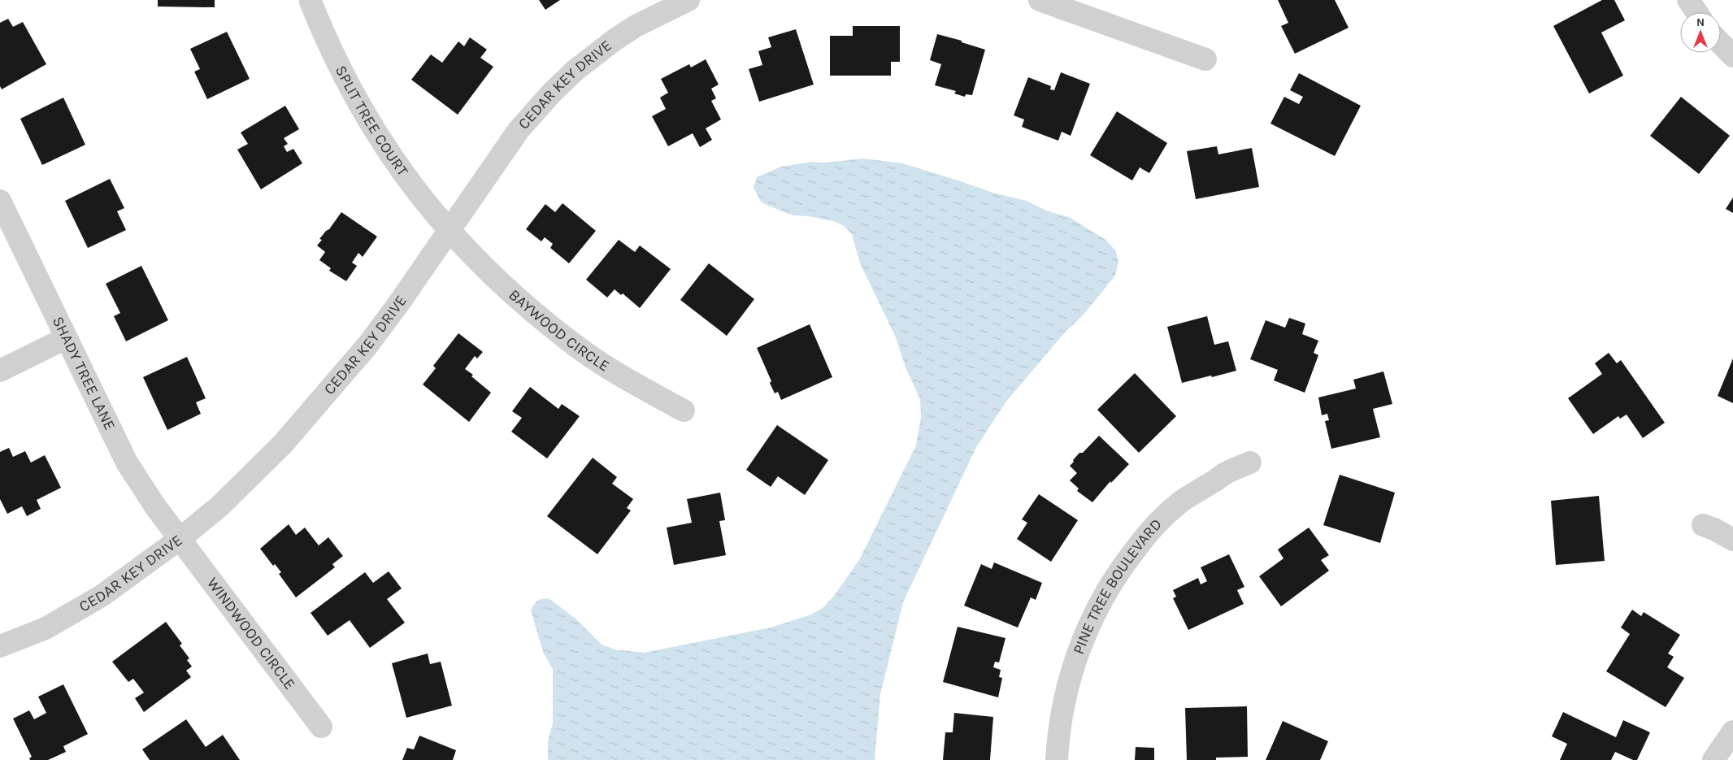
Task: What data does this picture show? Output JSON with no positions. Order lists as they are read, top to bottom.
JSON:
{
  "streets": {
    "street": [
      "CEDAR KEY DRIVE",
      "SPLIT TREE COURT",
      "BAYWOOD CIRCLE",
      "SHADY TREE LANE",
      "PINE TREE BOULEVARD",
      "WINDWOOD CIRCLE"
    ]
  },
  "crossings": [
    ["CEDAR KEY DRIVE", "SPLIT TREE COURT"],
    ["CEDAR KEY DRIVE", "BAYWOOD CIRCLE"],
    ["CEDAR KEY DRIVE", "SHADY TREE LANE"],
    ["CEDAR KEY DRIVE", "WINDWOOD CIRCLE"],
    ["SPLIT TREE COURT", "BAYWOOD CIRCLE"],
    ["SHADY TREE LANE", "WINDWOOD CIRCLE"]
  ],
  "north": "top"
}
